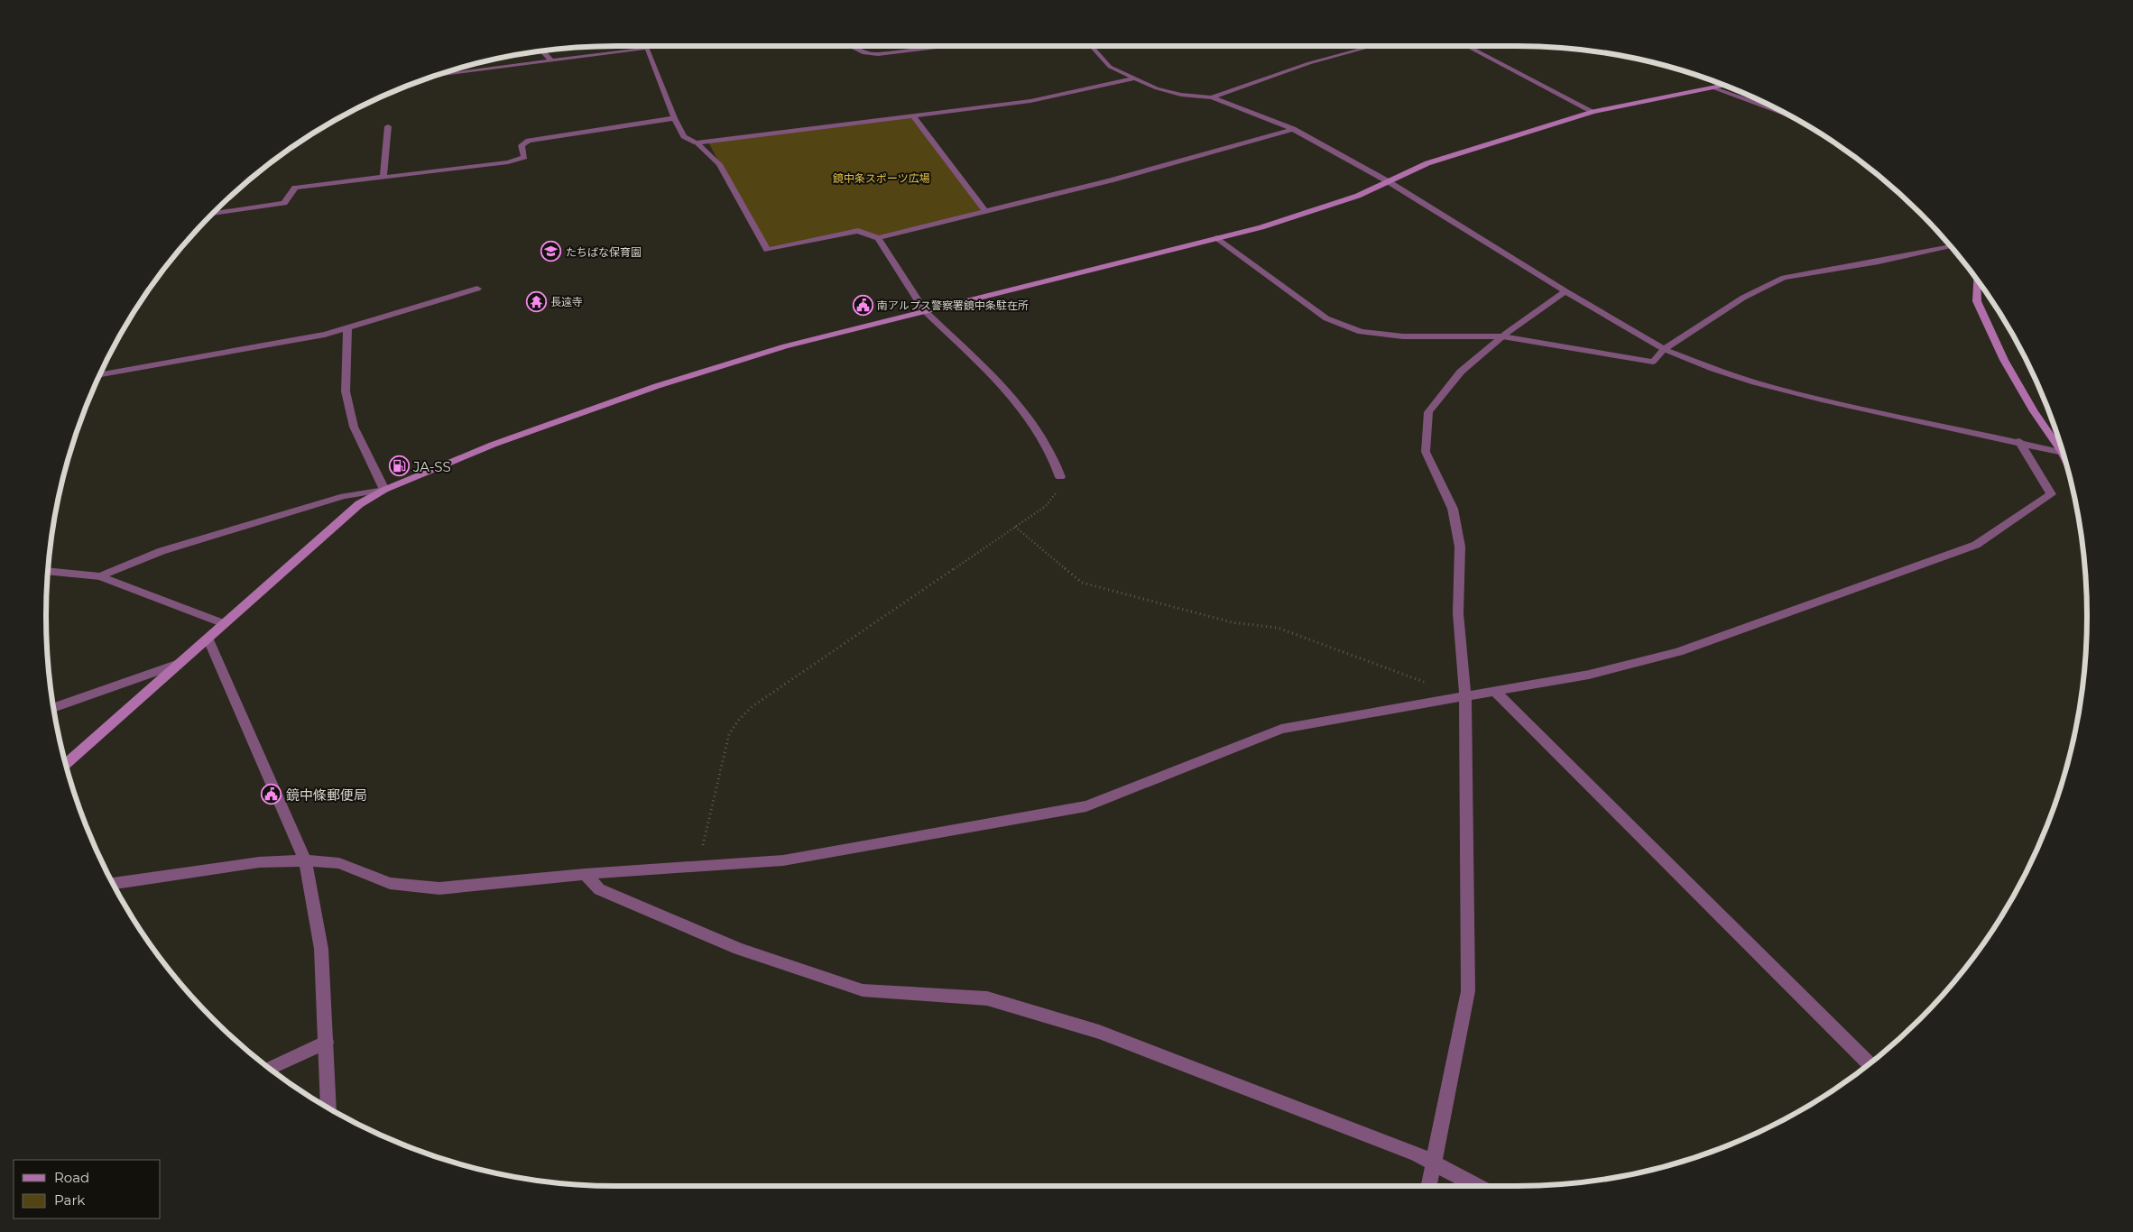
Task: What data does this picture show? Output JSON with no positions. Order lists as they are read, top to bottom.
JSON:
{
  "parks": ["鏡中条スポーツ広場"],
  "places": {
    "school or university": ["たちばな保育園"],
    "temple": ["長遠寺"],
    "public building": ["南アルプス警察署鏡中条駐在所", "鏡中條郵便局"],
    "fuel station": ["JA-SS"]
  },
  "legend": ["Road", "Park"]
}
